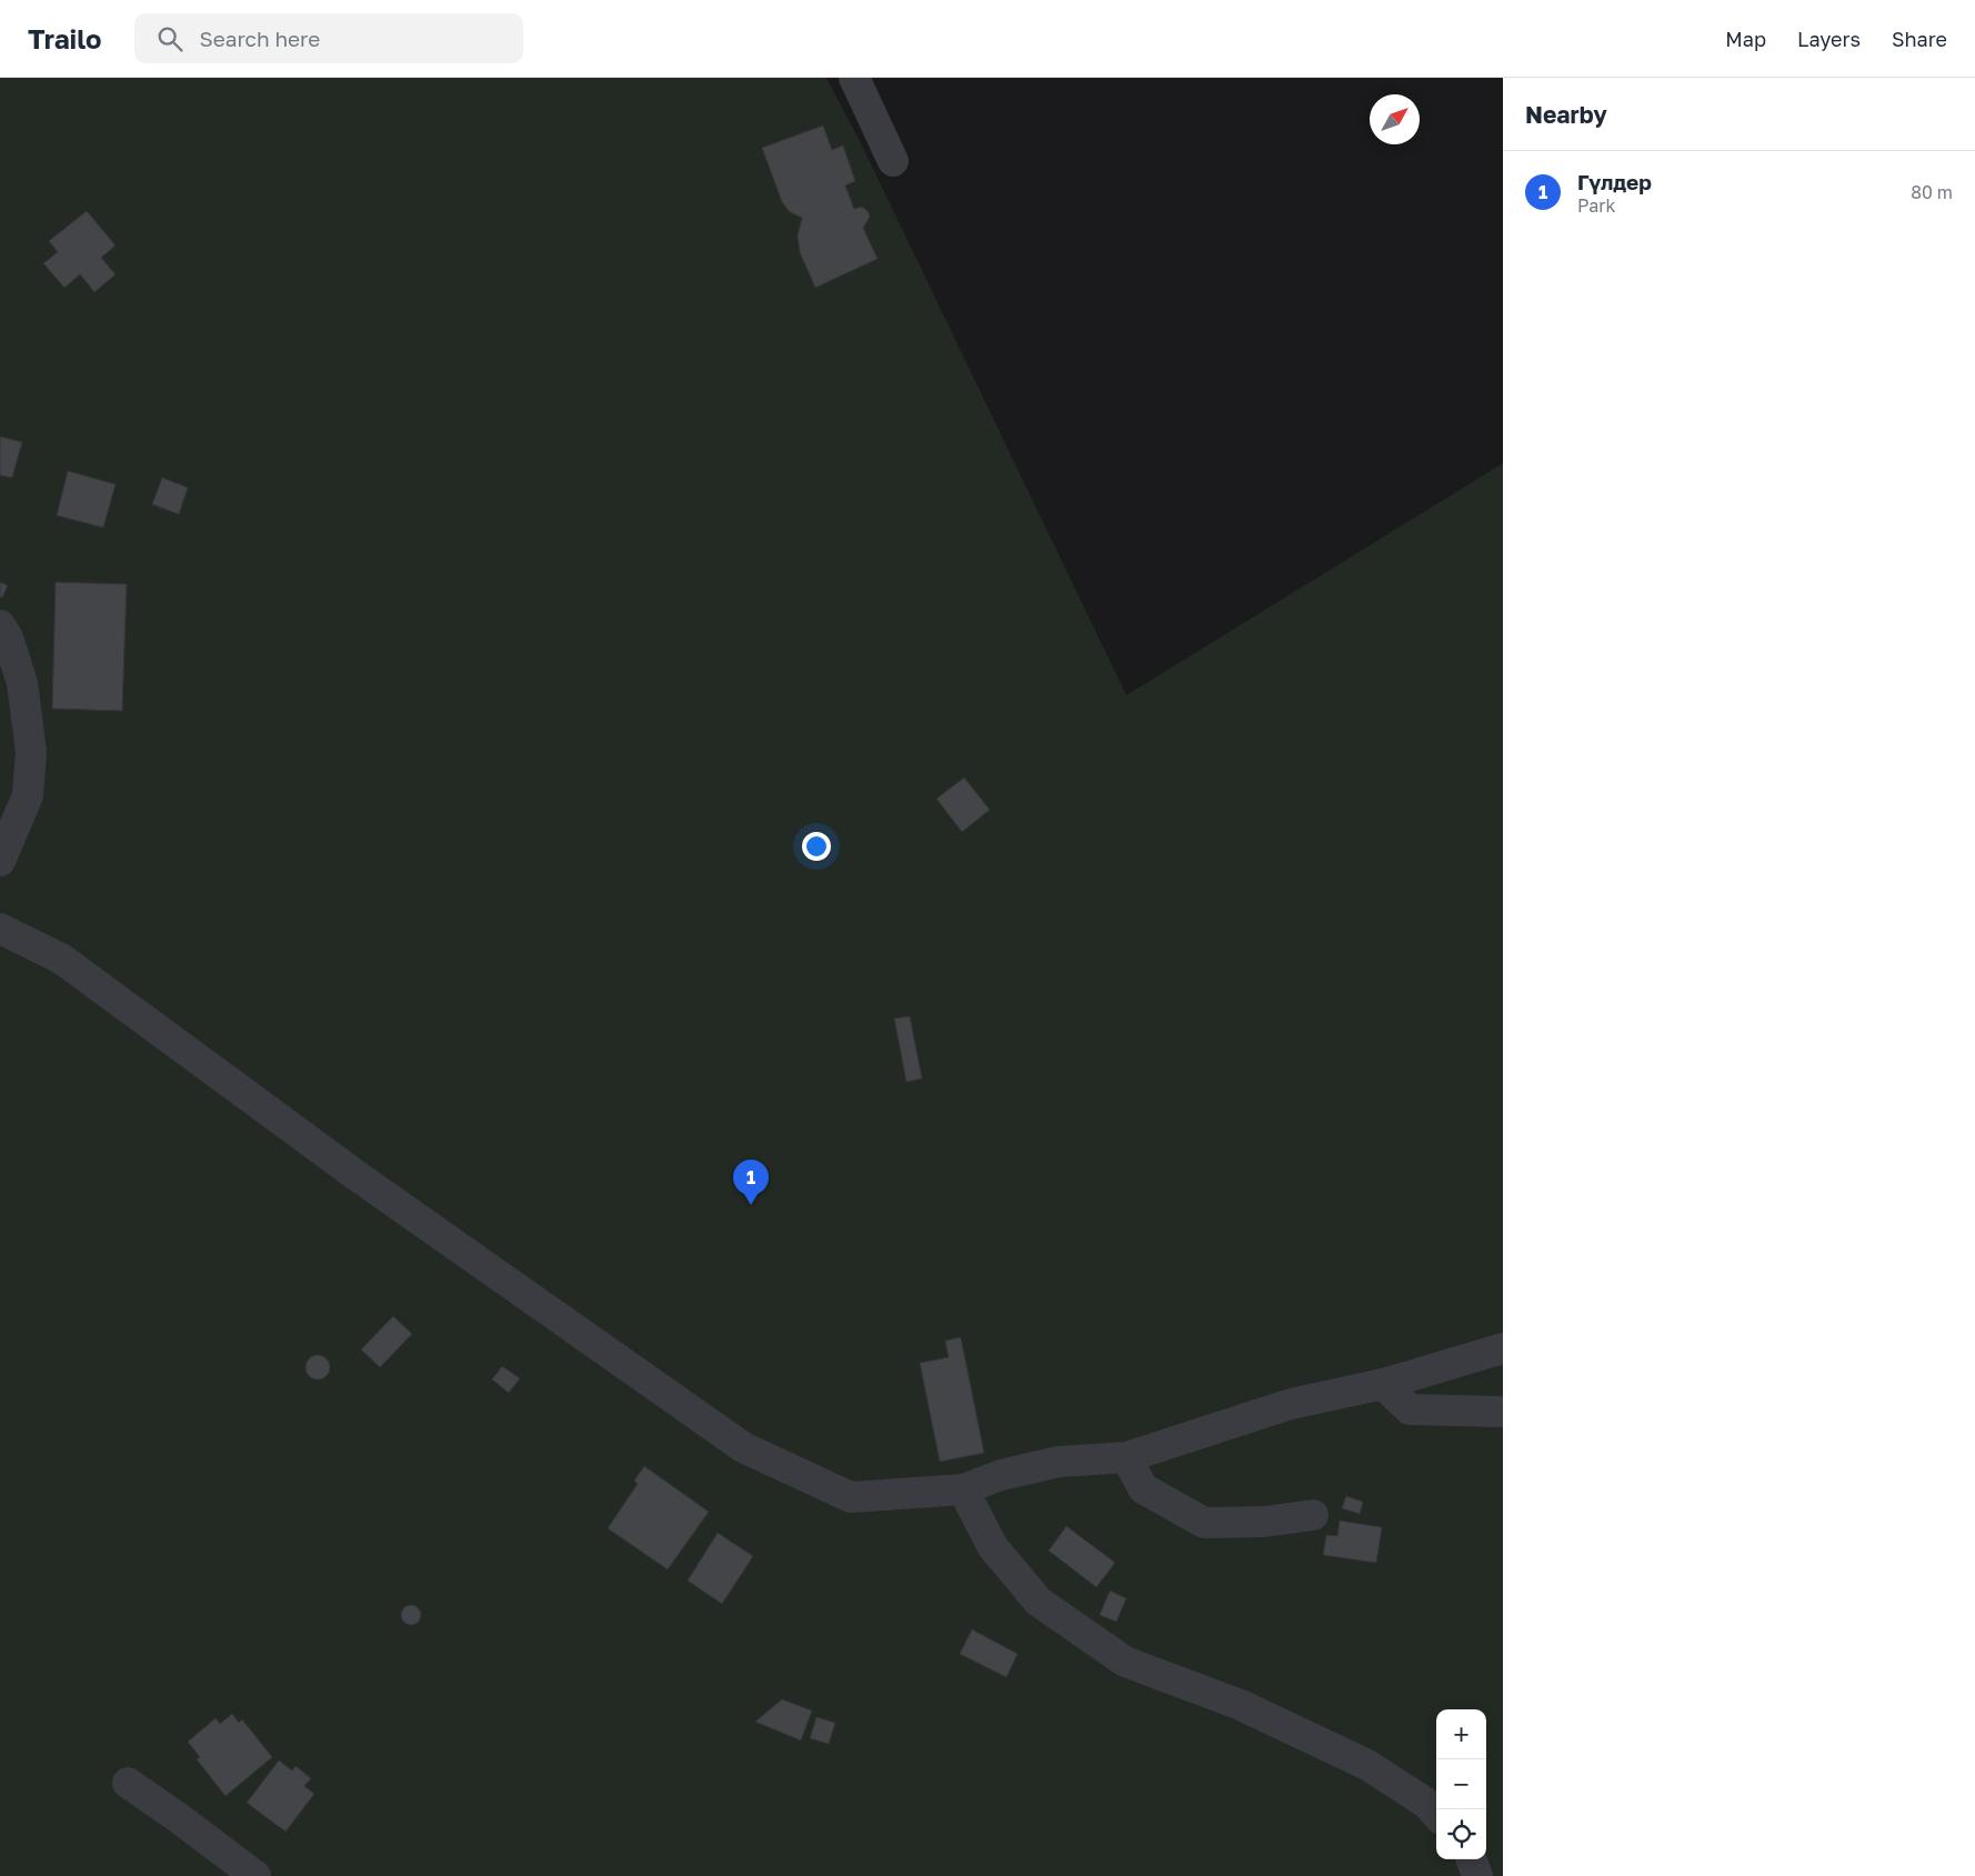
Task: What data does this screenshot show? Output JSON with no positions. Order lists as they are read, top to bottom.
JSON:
{
  "north": "top right",
  "page": {
    "header": "Trailo",
    "search": "Search here",
    "nav": ["Map", "Layers", "Share"],
    "heading": "Nearby",
    "list": [
      {
        "mark": "1",
        "name": "Гүлдер",
        "note": "Park",
        "value": "80 m"
      }
    ],
    "pins": "1",
    "map_buttons": ["+", "−"]
  }
}
